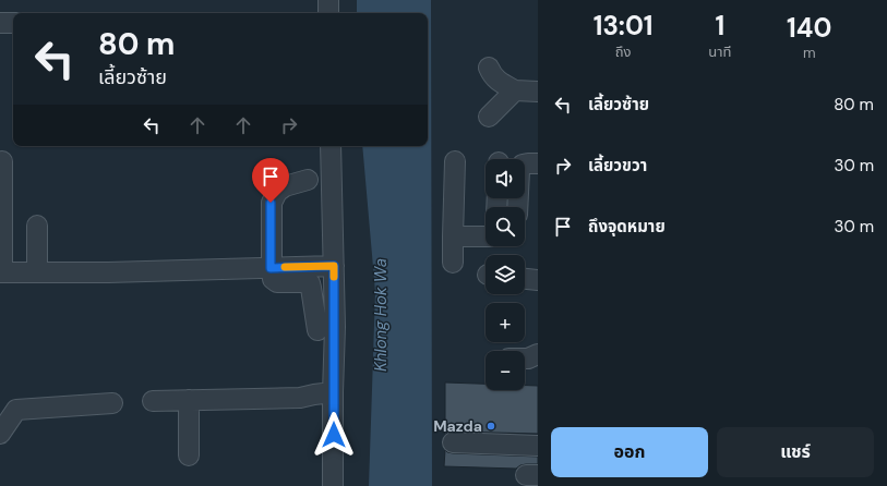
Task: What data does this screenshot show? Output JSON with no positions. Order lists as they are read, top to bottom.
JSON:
{
  "water": ["Khlong Hok Wa"],
  "places": ["Mazda"],
  "page": {
    "eta": [
      "13:01",
      "ถึง",
      "1",
      "นาที",
      "140",
      "m"
    ],
    "turn": ["80 m", "เลี้ยวซ้าย"],
    "list": [
      {
        "name": "เลี้ยวซ้าย",
        "value": "80 m"
      },
      {
        "name": "เลี้ยวขวา",
        "value": "30 m"
      },
      {
        "name": "ถึงจุดหมาย",
        "value": "30 m"
      }
    ],
    "map_buttons": ["+", "−"],
    "buttons": ["ออก", "แชร์"]
  }
}
